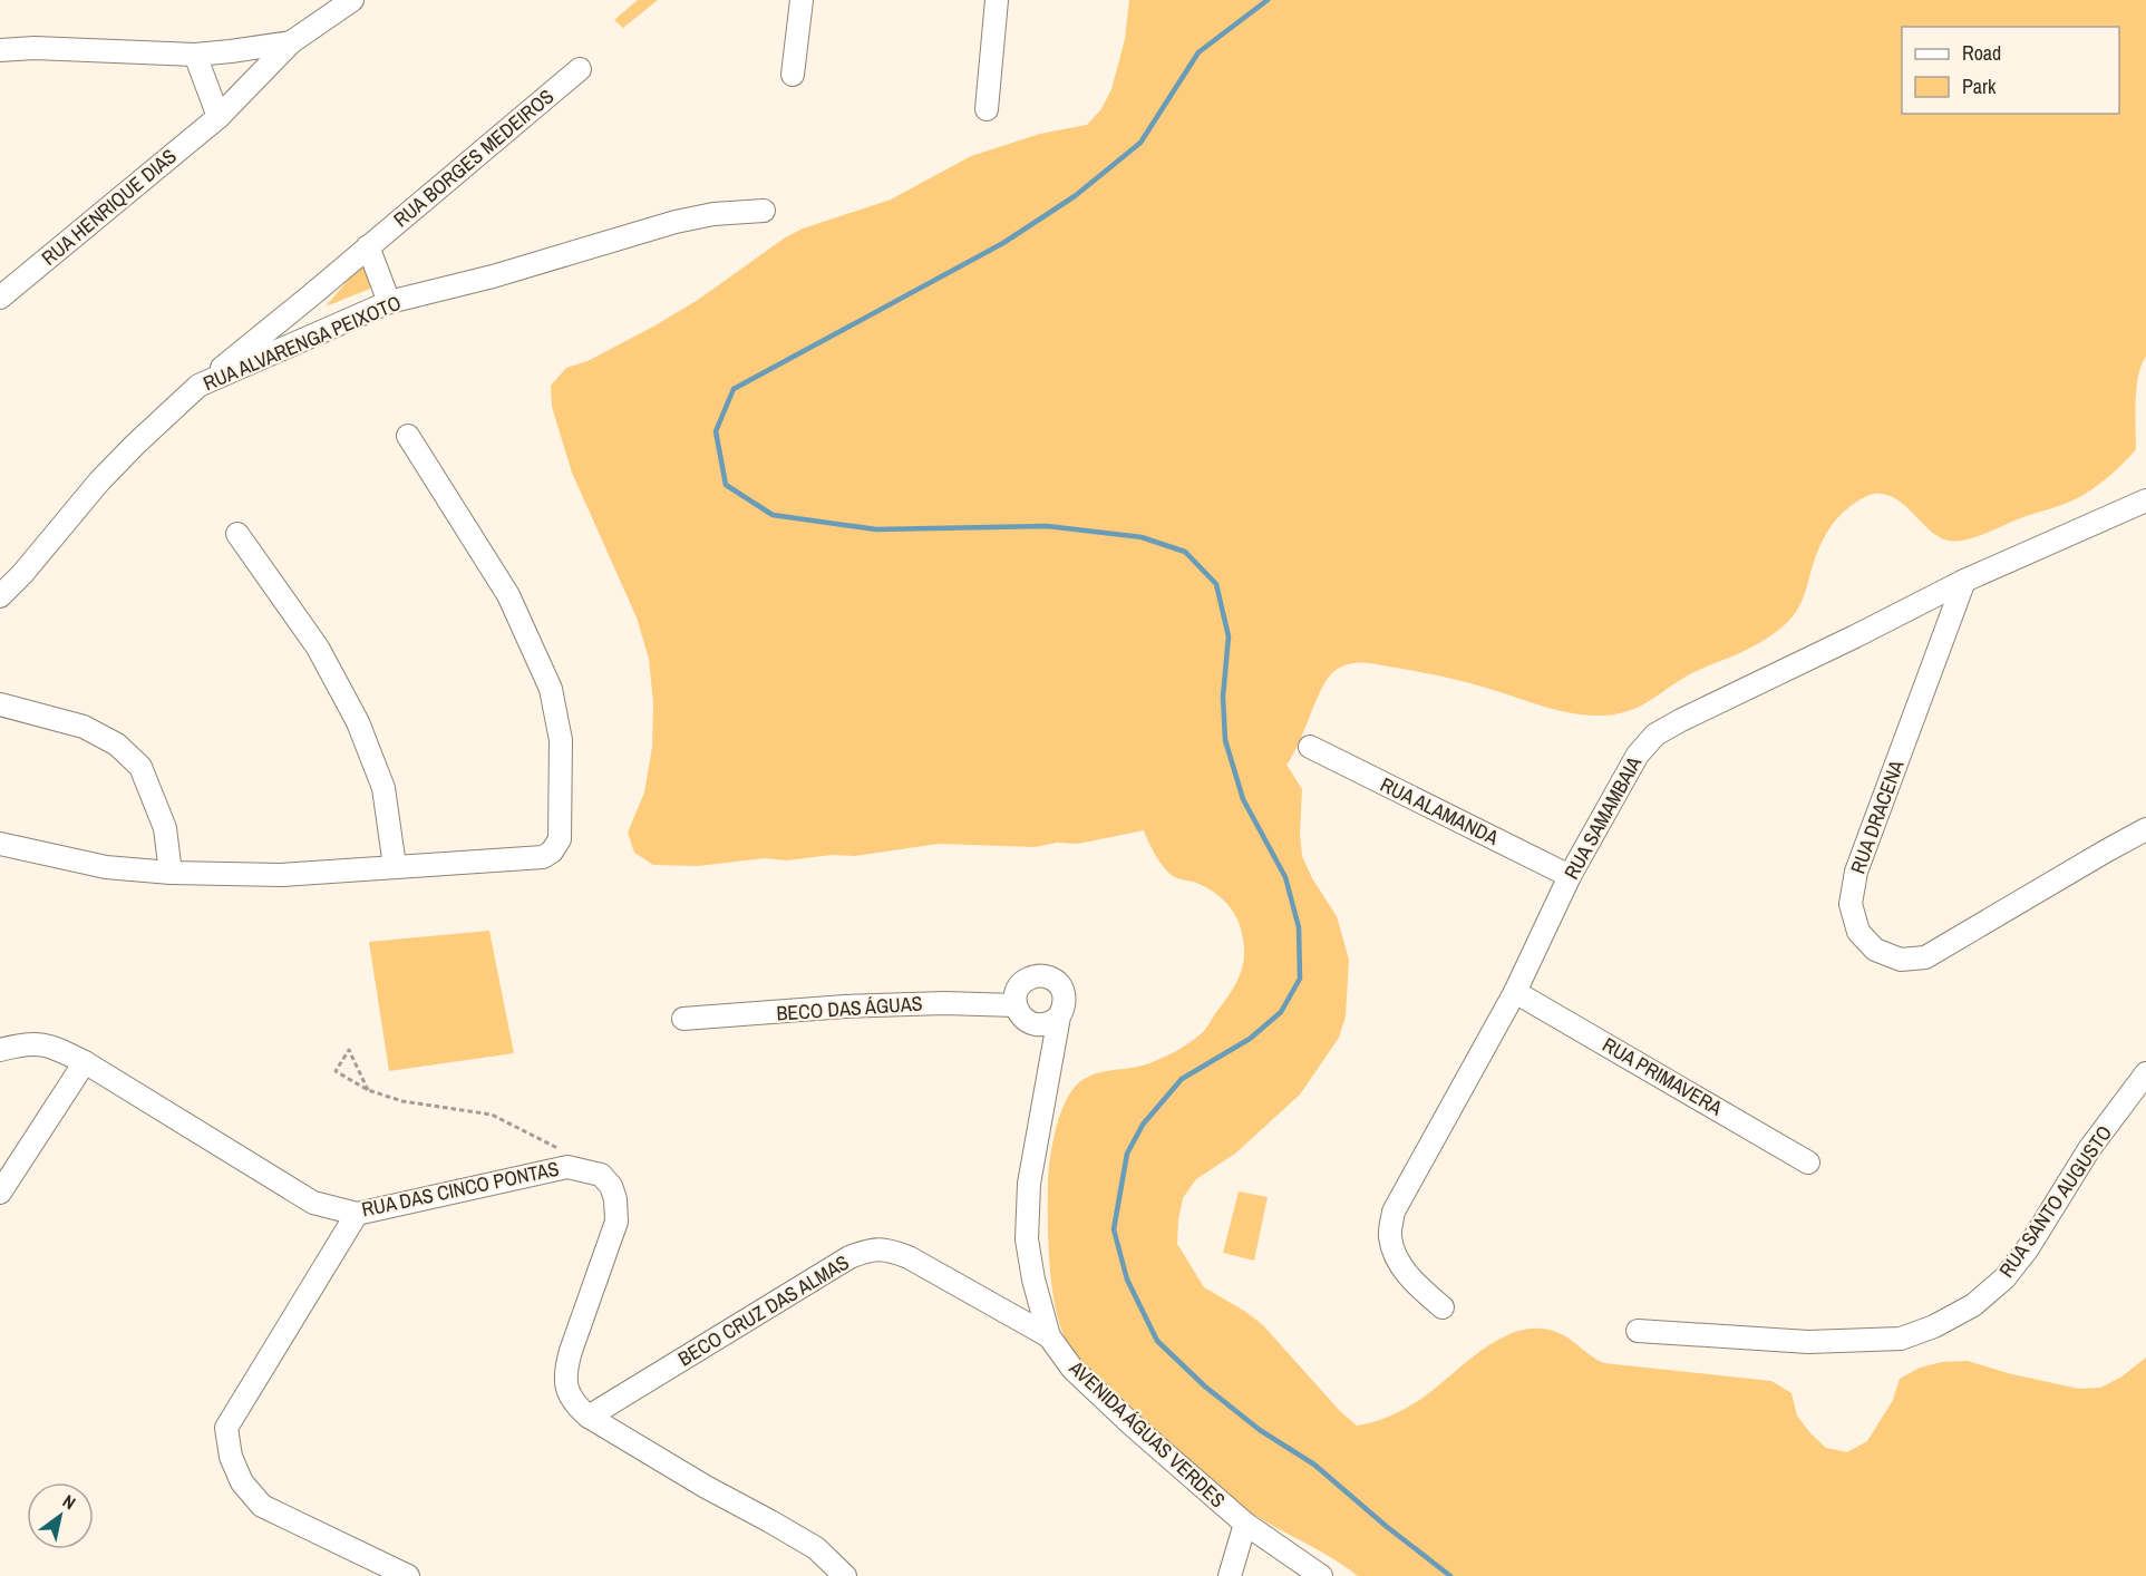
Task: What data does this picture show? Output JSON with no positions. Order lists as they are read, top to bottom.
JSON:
{
  "streets": {
    "street": [
      "RUA BORGES MEDEIROS",
      "RUA HENRIQUE DIAS",
      "RUA ALVARENGA PEIXOTO",
      "RUA ALAMANDA",
      "RUA DRACENA",
      "RUA SAMAMBAIA",
      "BECO DAS ÁGUAS",
      "RUA PRIMAVERA",
      "RUA DAS CINCO PONTAS",
      "RUA SANTO AUGUSTO",
      "BECO CRUZ DAS ALMAS",
      "AVENIDA ÁGUAS VERDES"
    ]
  },
  "crossings": [
    ["RUA BORGES MEDEIROS", "RUA ALVARENGA PEIXOTO"],
    ["RUA ALAMANDA", "RUA SAMAMBAIA"],
    ["RUA DRACENA", "RUA SAMAMBAIA"],
    ["RUA SAMAMBAIA", "RUA PRIMAVERA"],
    ["BECO DAS ÁGUAS", "AVENIDA ÁGUAS VERDES"],
    ["RUA DAS CINCO PONTAS", "BECO CRUZ DAS ALMAS"],
    ["BECO CRUZ DAS ALMAS", "AVENIDA ÁGUAS VERDES"]
  ],
  "legend": ["Road", "Park"],
  "north": "top right"
}
